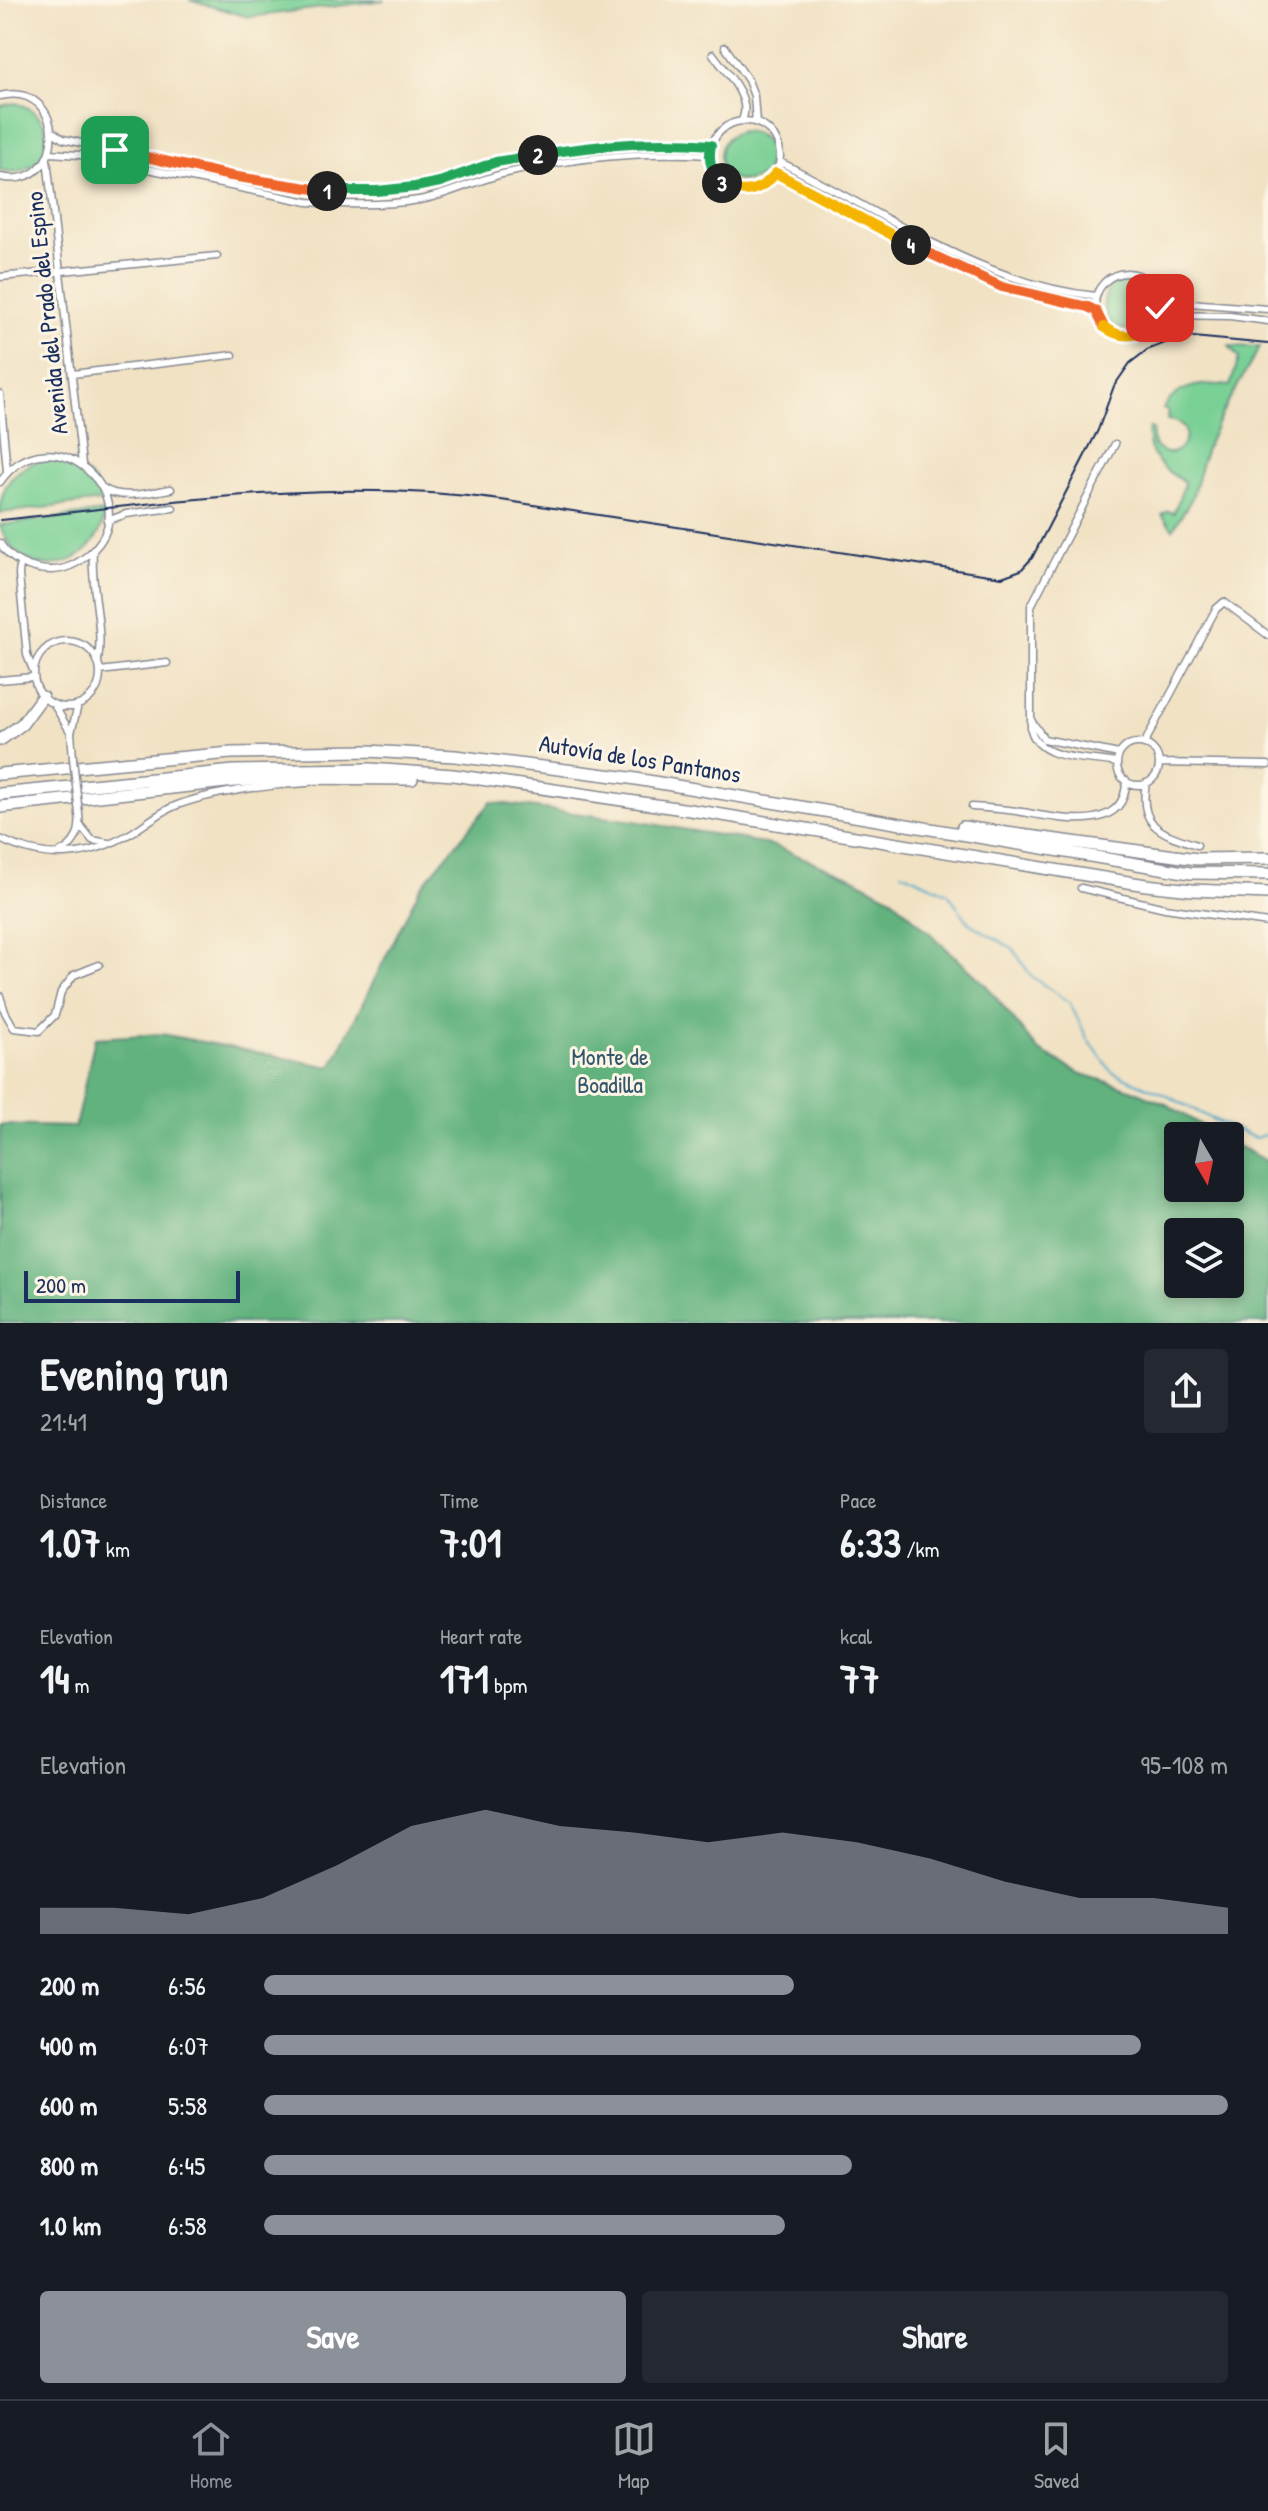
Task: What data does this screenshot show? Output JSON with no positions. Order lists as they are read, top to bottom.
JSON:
{
  "streets": {
    "highway": ["Autovía de los Pantanos"],
    "street": ["Avenida del Prado del Espino"]
  },
  "parks": ["Monte de Boadilla"],
  "scale_bar": "200 m",
  "north": "bottom",
  "page": {
    "pins": [
      "2",
      "3",
      "1",
      "4"
    ],
    "scale": "200 m",
    "heading": ["Evening run", "21:41"],
    "stats": [
      ["Distance", "1.07 km"],
      ["Time", "7:01"],
      ["Pace", "6:33 /km"],
      ["Elevation", "14 m"],
      ["Heart rate", "171 bpm"],
      ["kcal", "77"]
    ],
    "chart": ["Elevation", "95–108 m"],
    "list": [
      {
        "name": "200 m",
        "note": "6:56"
      },
      {
        "name": "400 m",
        "note": "6:07"
      },
      {
        "name": "600 m",
        "note": "5:58"
      },
      {
        "name": "800 m",
        "note": "6:45"
      },
      {
        "name": "1.0 km",
        "note": "6:58"
      }
    ],
    "buttons": ["Save", "Share"],
    "tabs": ["Home", "Map", "Saved"]
  }
}
